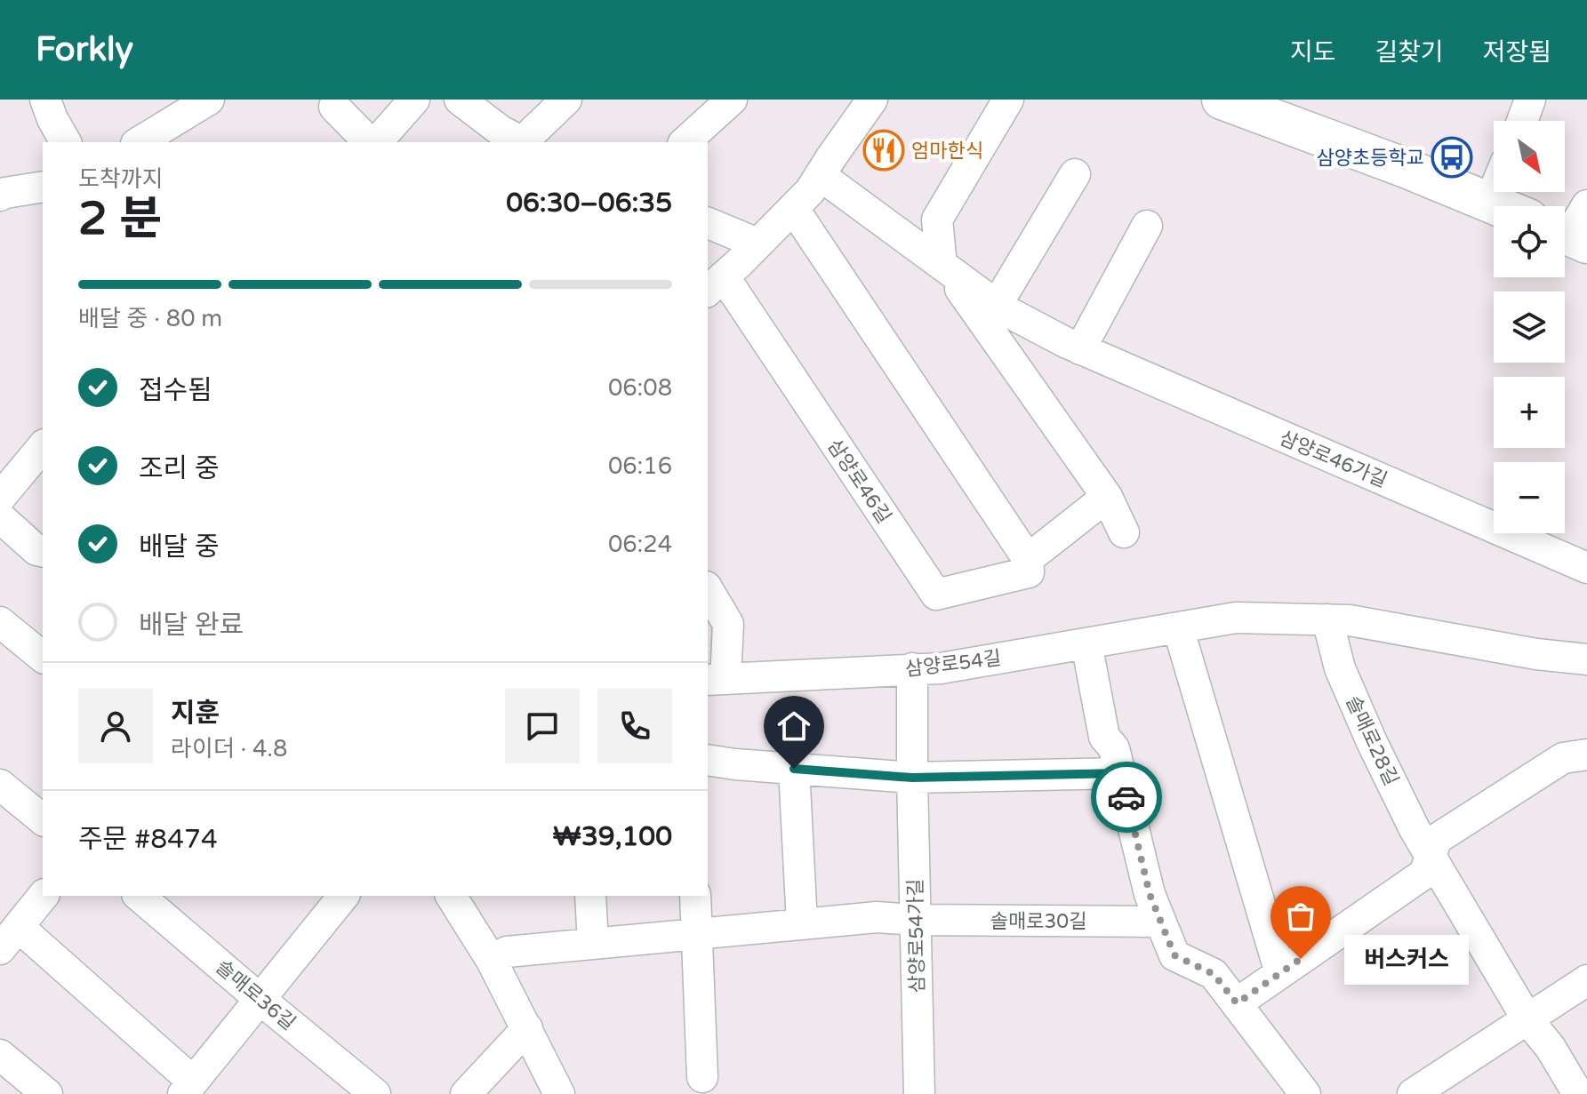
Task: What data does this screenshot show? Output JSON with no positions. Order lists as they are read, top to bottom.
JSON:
{
  "streets": {
    "street": [
      "삼양로46가길",
      "삼양로46길",
      "삼양로54길",
      "솔매로28길",
      "솔매로30길",
      "삼양로54가길",
      "솔매로36길"
    ]
  },
  "crossings": [
    ["삼양로46가길", "삼양로46길"],
    ["삼양로54길", "솔매로28길"],
    ["삼양로54길", "삼양로54가길"],
    ["솔매로30길", "삼양로54가길"]
  ],
  "places": {
    "restaurant": ["엄마한식"],
    "bus stop": ["삼양초등학교"],
    "other": ["버스커스"]
  },
  "north": "bottom right",
  "page": {
    "header": "Forkly",
    "nav": ["지도", "길찾기", "저장됨"],
    "map_buttons": ["+", "−"],
    "heading": ["2 분", "도착까지", "06:30–06:35"],
    "panel": [
      "지훈",
      "라이더 · 4.8",
      "주문 #8474",
      "₩39,100"
    ],
    "bar": "배달 중 · 80 m",
    "list": [
      ["접수됨", "06:08"],
      ["조리 중", "06:16"],
      ["배달 중", "06:24"],
      "배달 완료"
    ],
    "bubble": "버스커스"
  }
}
